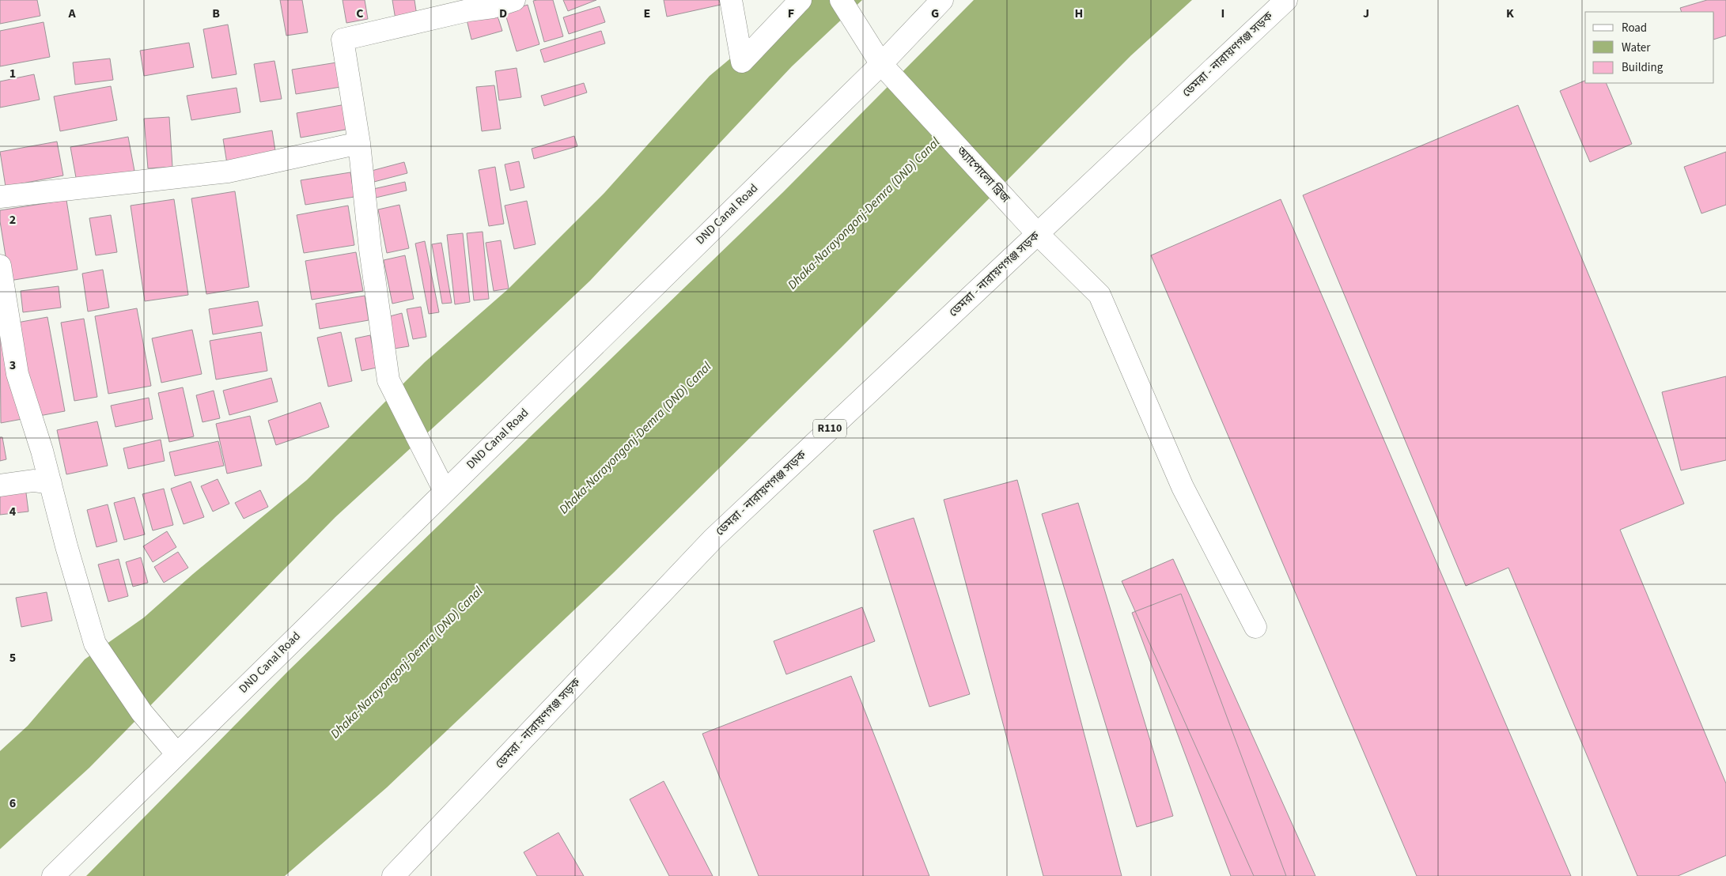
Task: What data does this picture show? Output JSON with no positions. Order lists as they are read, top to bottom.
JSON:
{
  "streets": {
    "street": [
      "ডেমরা - নারায়ণগঞ্জ সড়ক",
      "অ্যাপোলো ব্রিজ",
      "DND Canal Road",
      "R110"
    ]
  },
  "crossings": [
    ["ডেমরা - নারায়ণগঞ্জ সড়ক", "অ্যাপোলো ব্রিজ"],
    ["অ্যাপোলো ব্রিজ", "DND Canal Road"]
  ],
  "water": ["Dhaka-Narayongonj-Demra (DND) Canal"],
  "legend": ["Road", "Water", "Building"],
  "grid": {
    "columns": [
      "A",
      "B",
      "C",
      "D",
      "E",
      "F",
      "G",
      "H",
      "I",
      "J",
      "K"
    ],
    "rows": [
      "1",
      "2",
      "3",
      "4",
      "5",
      "6"
    ]
  }
}
